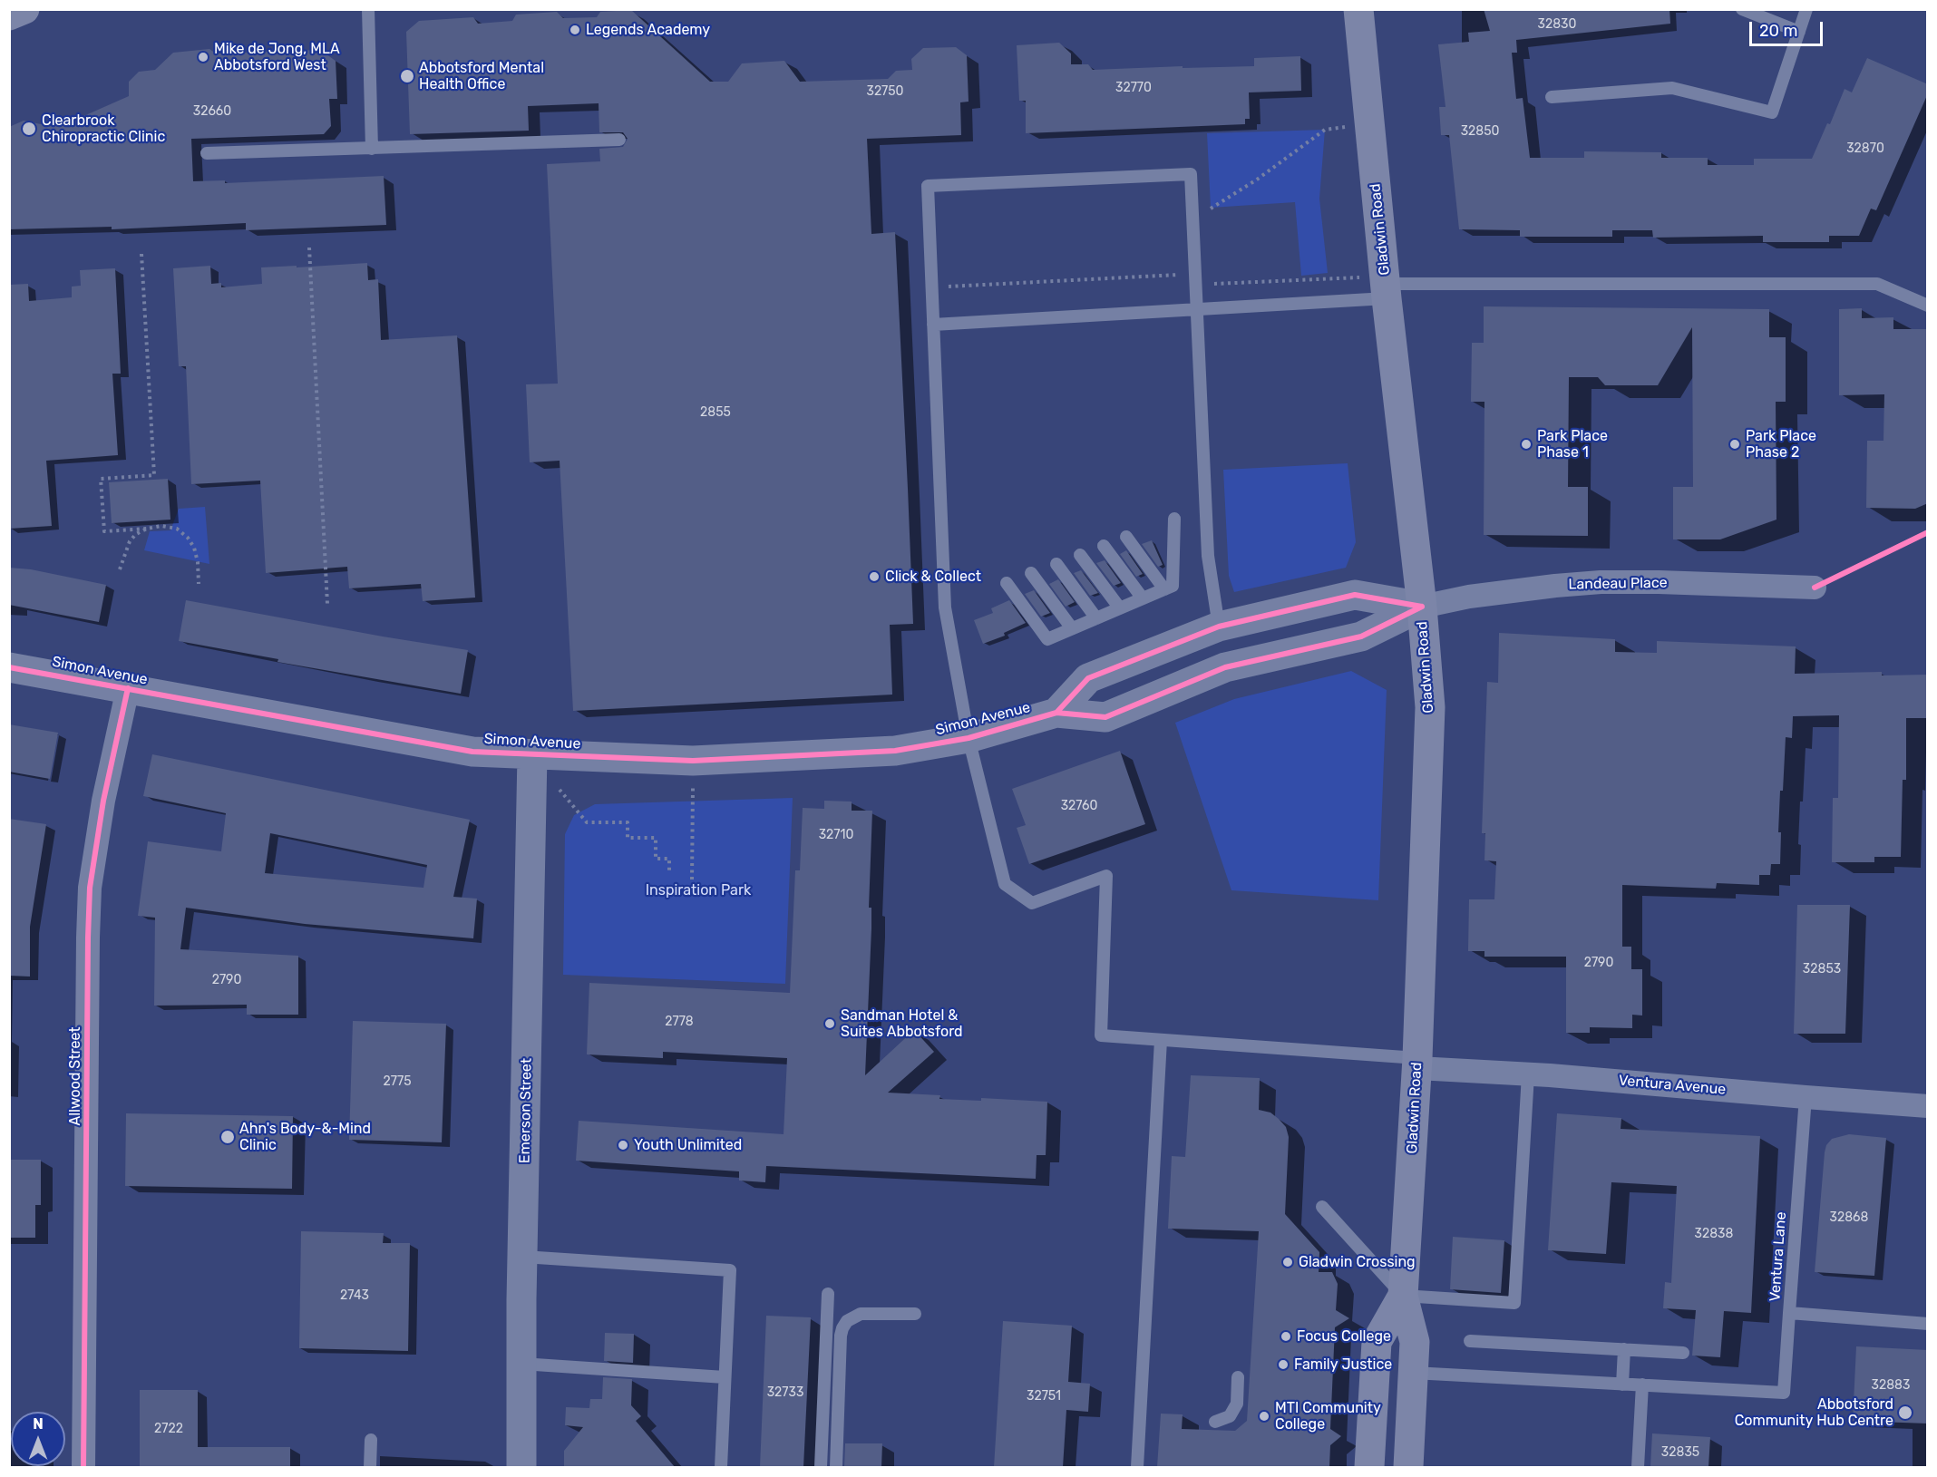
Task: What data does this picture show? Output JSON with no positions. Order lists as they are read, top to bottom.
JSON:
{
  "streets": {
    "main road": ["Gladwin Road"],
    "street": [
      "Landeau Place",
      "Simon Avenue",
      "Allwood Street",
      "Ventura Avenue",
      "Emerson Street"
    ],
    "lane": ["Ventura Lane"]
  },
  "crossings": [
    ["Gladwin Road", "Landeau Place"],
    ["Gladwin Road", "Simon Avenue"],
    ["Gladwin Road", "Ventura Avenue"],
    ["Landeau Place", "Simon Avenue"],
    ["Simon Avenue", "Allwood Street"],
    ["Simon Avenue", "Emerson Street"],
    ["Ventura Avenue", "Ventura Lane"]
  ],
  "parks": ["Inspiration Park"],
  "places": [
    "Legends Academy",
    "Mike de Jong, MLA Abbotsford West",
    "Abbotsford Mental Health Office",
    "Clearbrook Chiropractic Clinic",
    "Park Place Phase 1",
    "Park Place Phase 2",
    "Click & Collect",
    "Sandman Hotel & Suites Abbotsford",
    "Ahn's Body-&-Mind Clinic",
    "Youth Unlimited",
    "Gladwin Crossing",
    "Focus College",
    "Family Justice",
    "Abbotsford Community Hub Centre",
    "MTI Community College"
  ],
  "house_numbers": [
    "32830",
    "32770",
    "32750",
    "32660",
    "32850",
    "32870",
    "2855",
    "32760",
    "32710",
    "2790",
    "32853",
    "2790",
    "2778",
    "2775",
    "32868",
    "32838",
    "2743",
    "32883",
    "32733",
    "32751",
    "2722",
    "32835"
  ],
  "scale_bar": "20 m",
  "north": "top"
}
